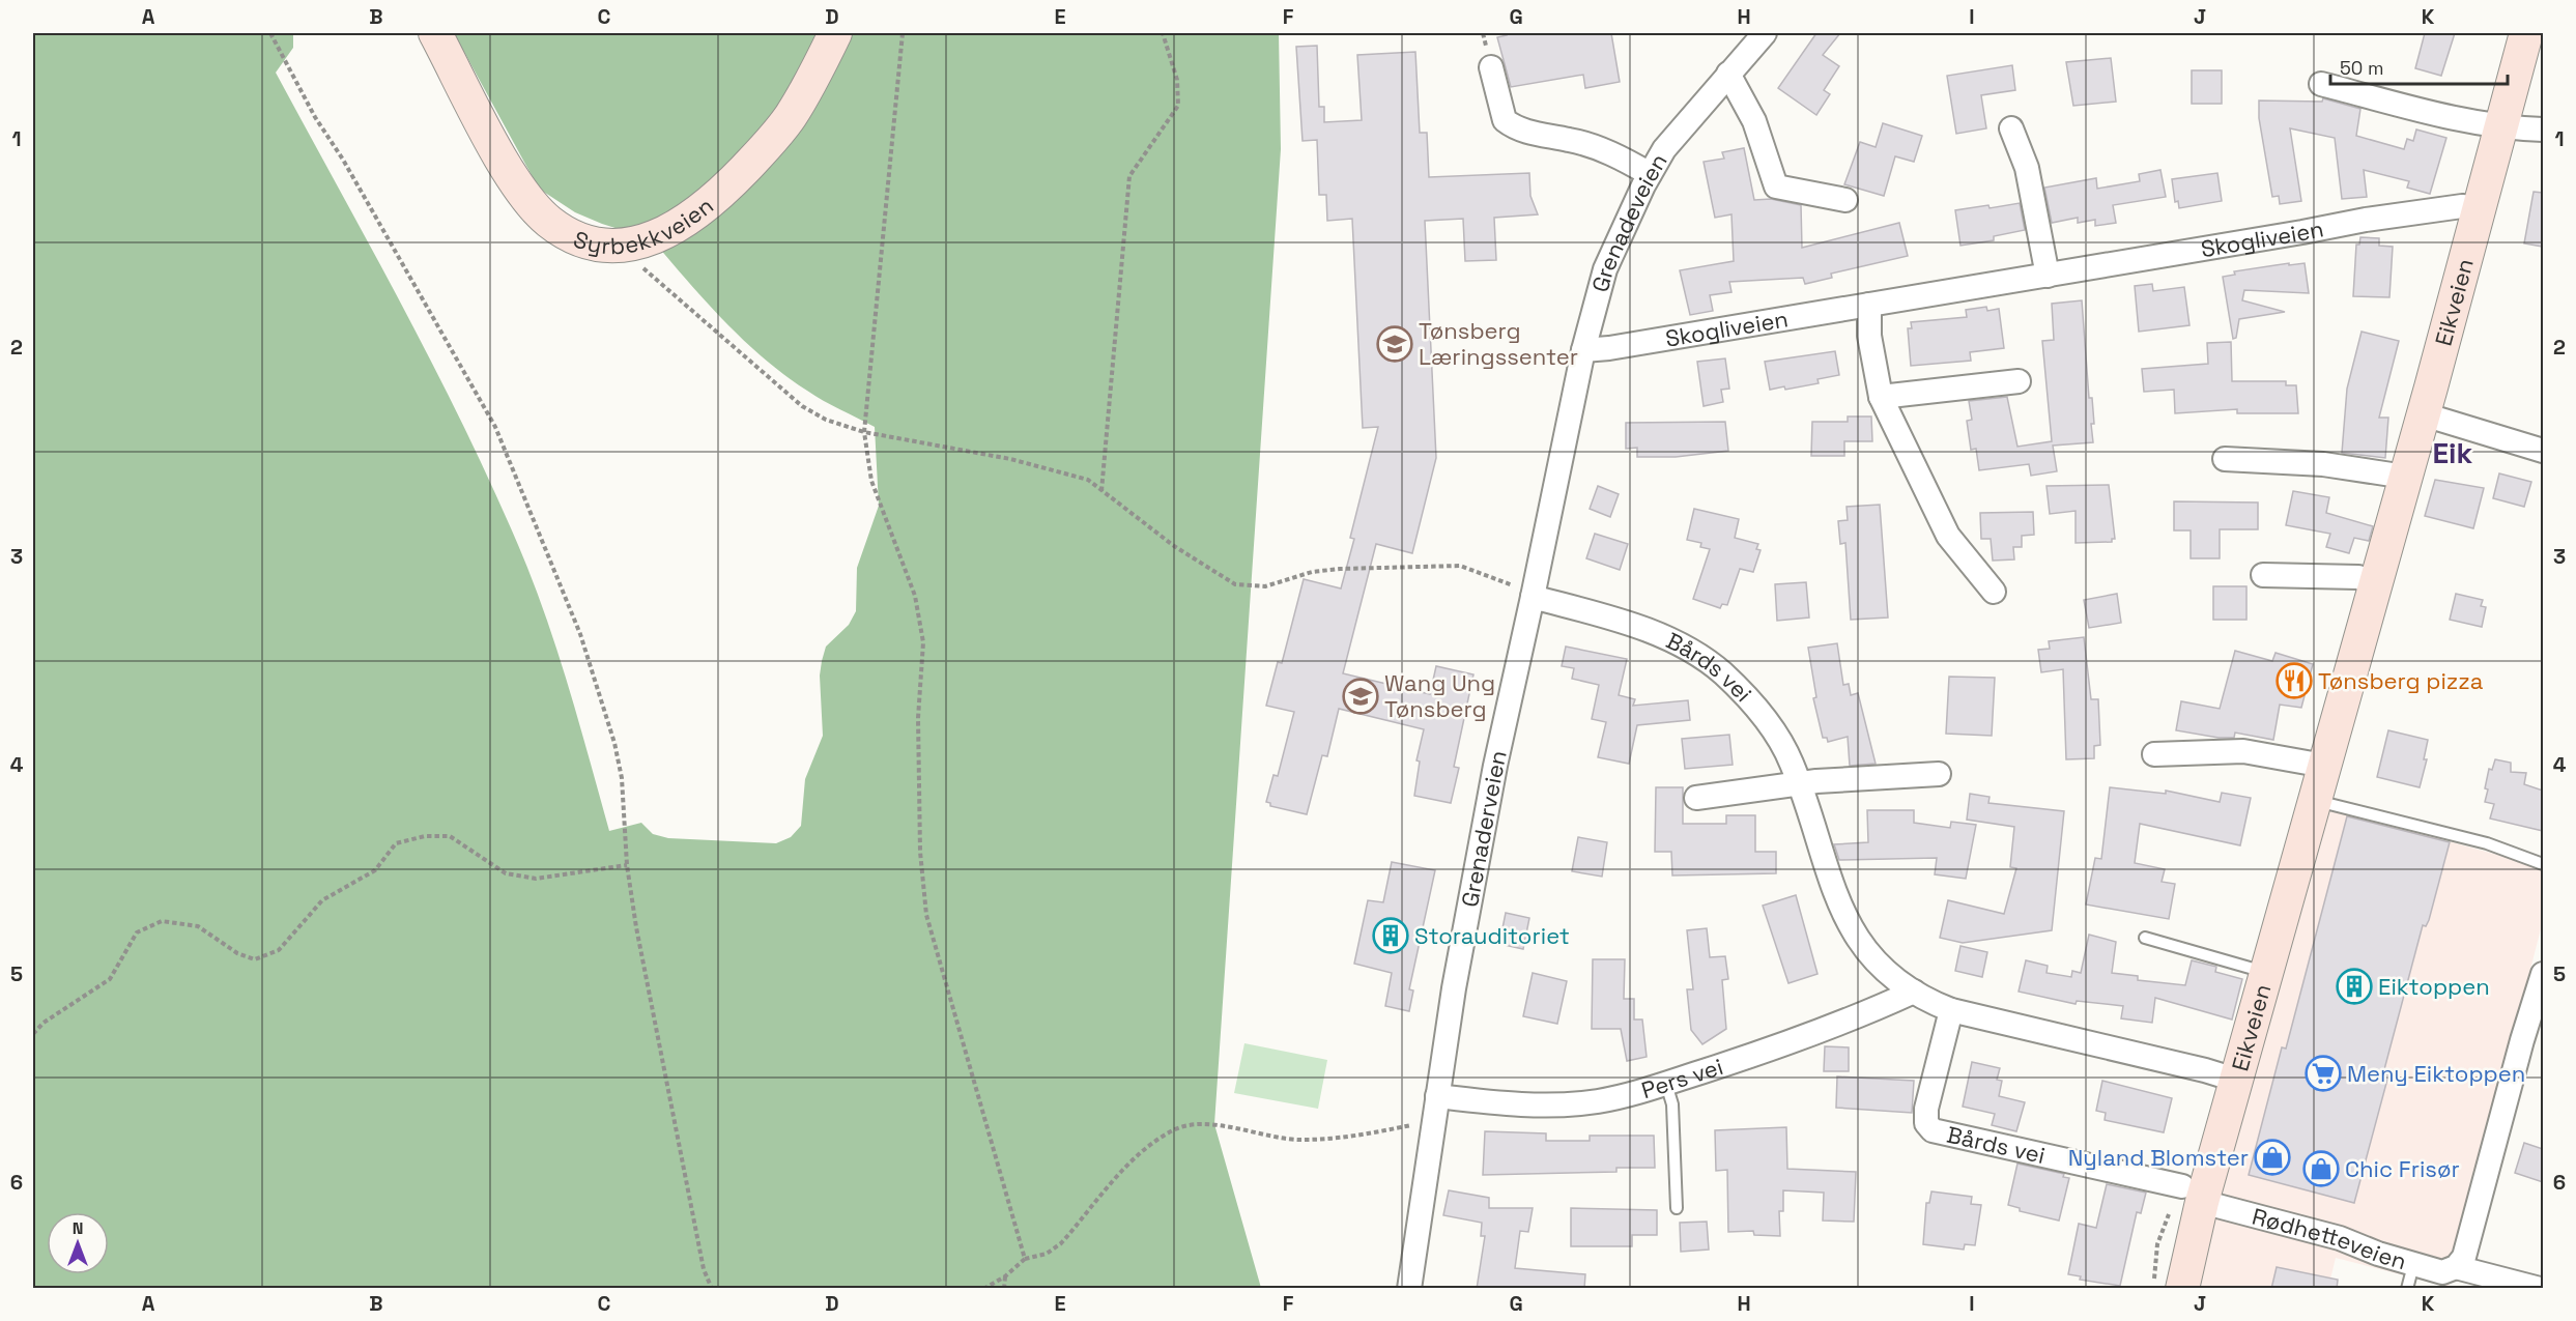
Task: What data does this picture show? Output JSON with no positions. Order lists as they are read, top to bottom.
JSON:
{
  "streets": {
    "main road": ["Syrbekkveien", "Eikveien"],
    "street": [
      "Grenadeveien",
      "Skogliveien",
      "Bårds vei",
      "Grenaderveien",
      "Pers vei",
      "Rødhetteveien"
    ]
  },
  "crossings": [
    ["Grenadeveien", "Skogliveien"],
    ["Grenadeveien", "Bårds vei"],
    ["Grenadeveien", "Grenaderveien"],
    ["Skogliveien", "Eikveien"],
    ["Eikveien", "Bårds vei"],
    ["Eikveien", "Rødhetteveien"],
    ["Bårds vei", "Grenaderveien"],
    ["Bårds vei", "Pers vei"],
    ["Bårds vei", "Rødhetteveien"],
    ["Grenaderveien", "Pers vei"]
  ],
  "districts": ["Eik"],
  "places": {
    "school or university": ["Tønsberg Læringssenter", "Wang Ung Tønsberg"],
    "restaurant": ["Tønsberg pizza"],
    "building": ["Storauditoriet", "Eiktoppen"],
    "supermarket": ["Meny Eiktoppen"],
    "shop": ["Nyland Blomster", "Chic Frisør"]
  },
  "scale_bar": "50 m",
  "north": "top",
  "grid": {
    "columns": [
      "A",
      "B",
      "C",
      "D",
      "E",
      "F",
      "G",
      "H",
      "I",
      "J",
      "K"
    ],
    "rows": [
      "1",
      "2",
      "3",
      "4",
      "5",
      "6"
    ]
  }
}
